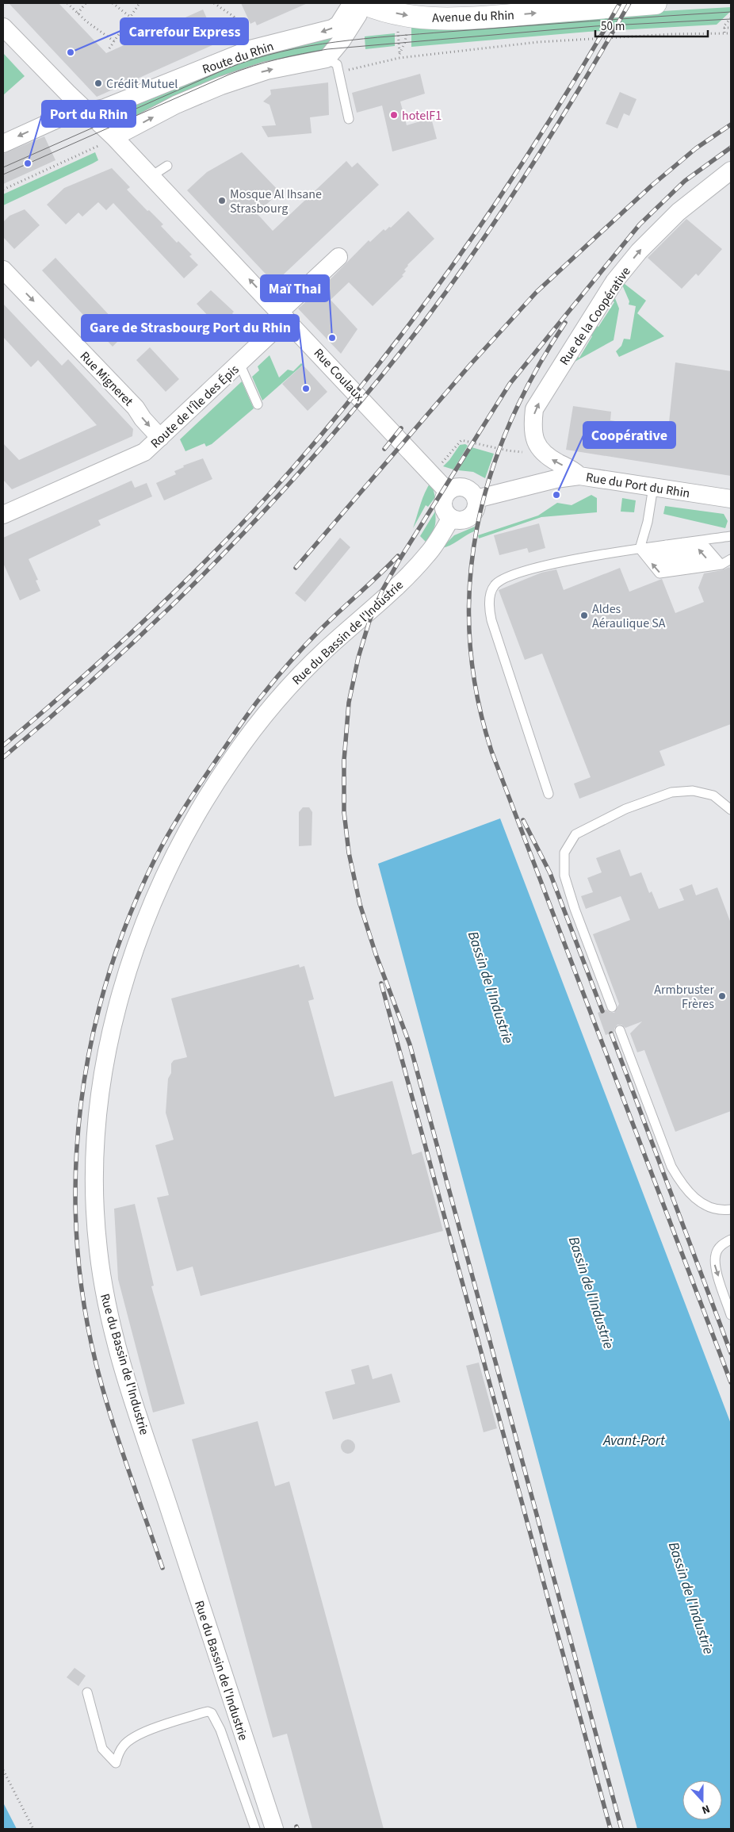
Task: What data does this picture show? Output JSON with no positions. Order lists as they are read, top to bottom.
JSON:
{
  "streets": {
    "main road": ["Avenue du Rhin"],
    "street": [
      "Route du Rhin",
      "Rue de la Coopérative",
      "Rue Coulaux",
      "Rue Migneret",
      "Route de l'Île des Épis",
      "Rue du Port du Rhin",
      "Rue du Bassin de l'Industrie"
    ]
  },
  "crossings": [
    ["Avenue du Rhin", "Route du Rhin"],
    ["Route du Rhin", "Rue Coulaux"],
    ["Rue de la Coopérative", "Rue du Port du Rhin"],
    ["Rue Coulaux", "Route de l'Île des Épis"],
    ["Rue Coulaux", "Rue du Port du Rhin"],
    ["Rue Coulaux", "Rue du Bassin de l'Industrie"],
    ["Rue Migneret", "Route de l'Île des Épis"],
    ["Rue du Port du Rhin", "Rue du Bassin de l'Industrie"]
  ],
  "one_way": ["Avenue du Rhin", "Rue de la Coopérative", "Rue Migneret"],
  "water": ["Bassin de l'Industrie", "Avant-Port"],
  "places": [
    "Carrefour Express",
    "Crédit Mutuel",
    "hotelF1",
    "Port du Rhin",
    "Mosque Al Ihsane Strasbourg",
    "Maï Thai",
    "Gare de Strasbourg Port du Rhin",
    "Coopérative",
    "Aldes Aéraulique SA",
    "Armbruster Frères"
  ],
  "scale_bar": "50 m",
  "north": "bottom"
}
